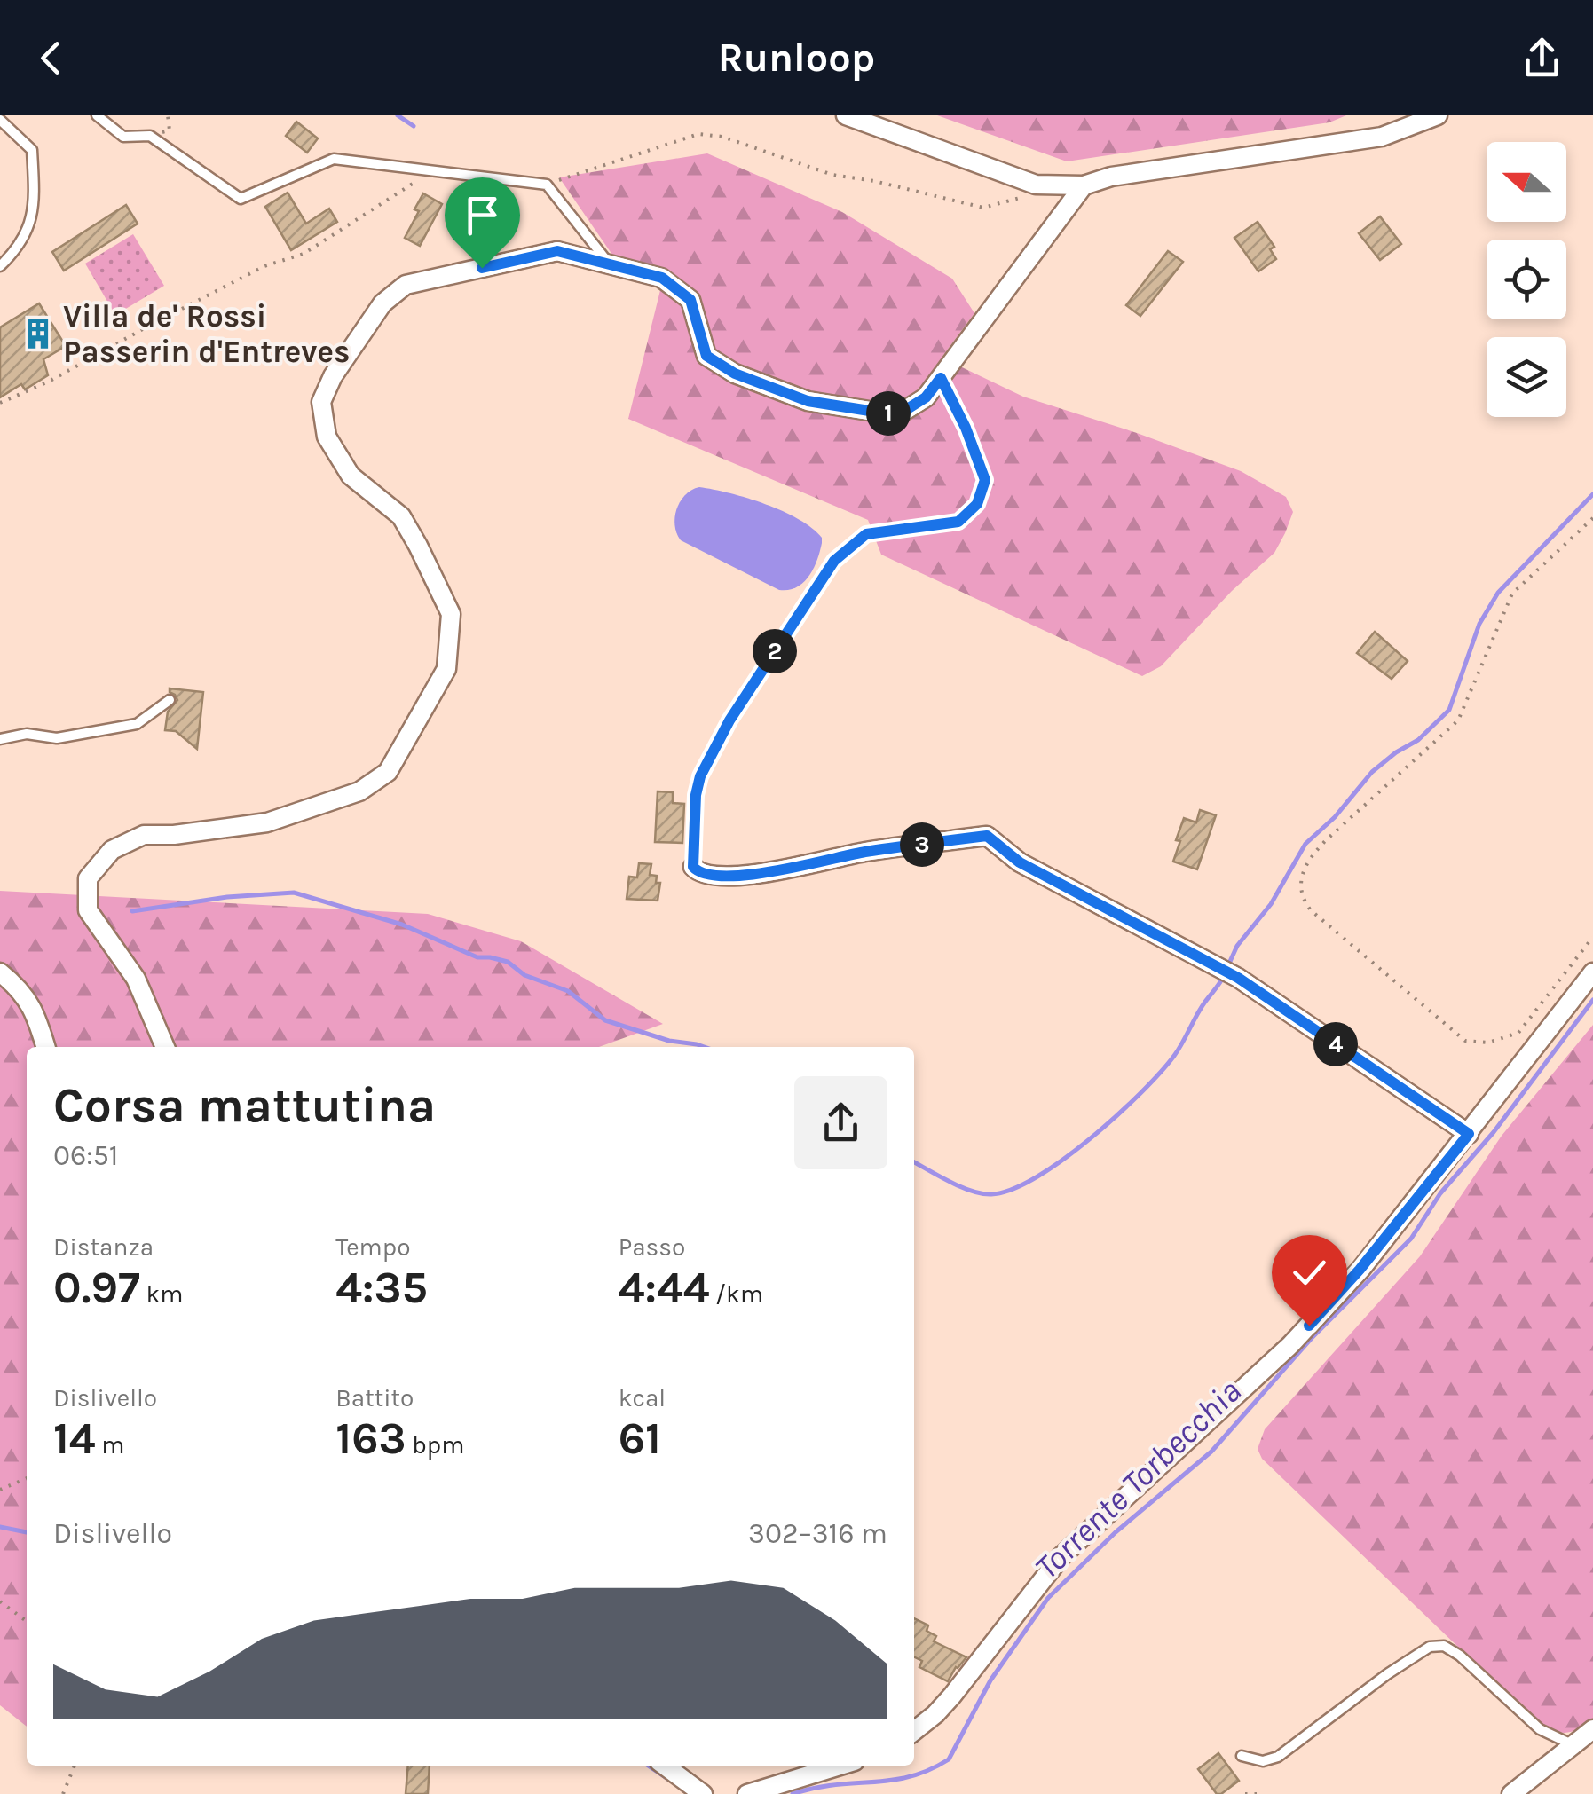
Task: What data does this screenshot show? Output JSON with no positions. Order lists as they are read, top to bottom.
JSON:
{
  "water": ["Torrente Torbecchia"],
  "places": {
    "building": ["Villa de' Rossi Passerin d'Entreves"]
  },
  "north": "left",
  "page": {
    "header": "Runloop",
    "pins": [
      "1",
      "2",
      "3",
      "4"
    ],
    "heading": ["Corsa mattutina", "06:51"],
    "stats": [
      ["Distanza", "0.97 km"],
      ["Tempo", "4:35"],
      ["Passo", "4:44 /km"],
      ["Dislivello", "14 m"],
      ["Battito", "163 bpm"],
      ["kcal", "61"]
    ],
    "chart": ["Dislivello", "302–316 m"]
  }
}
